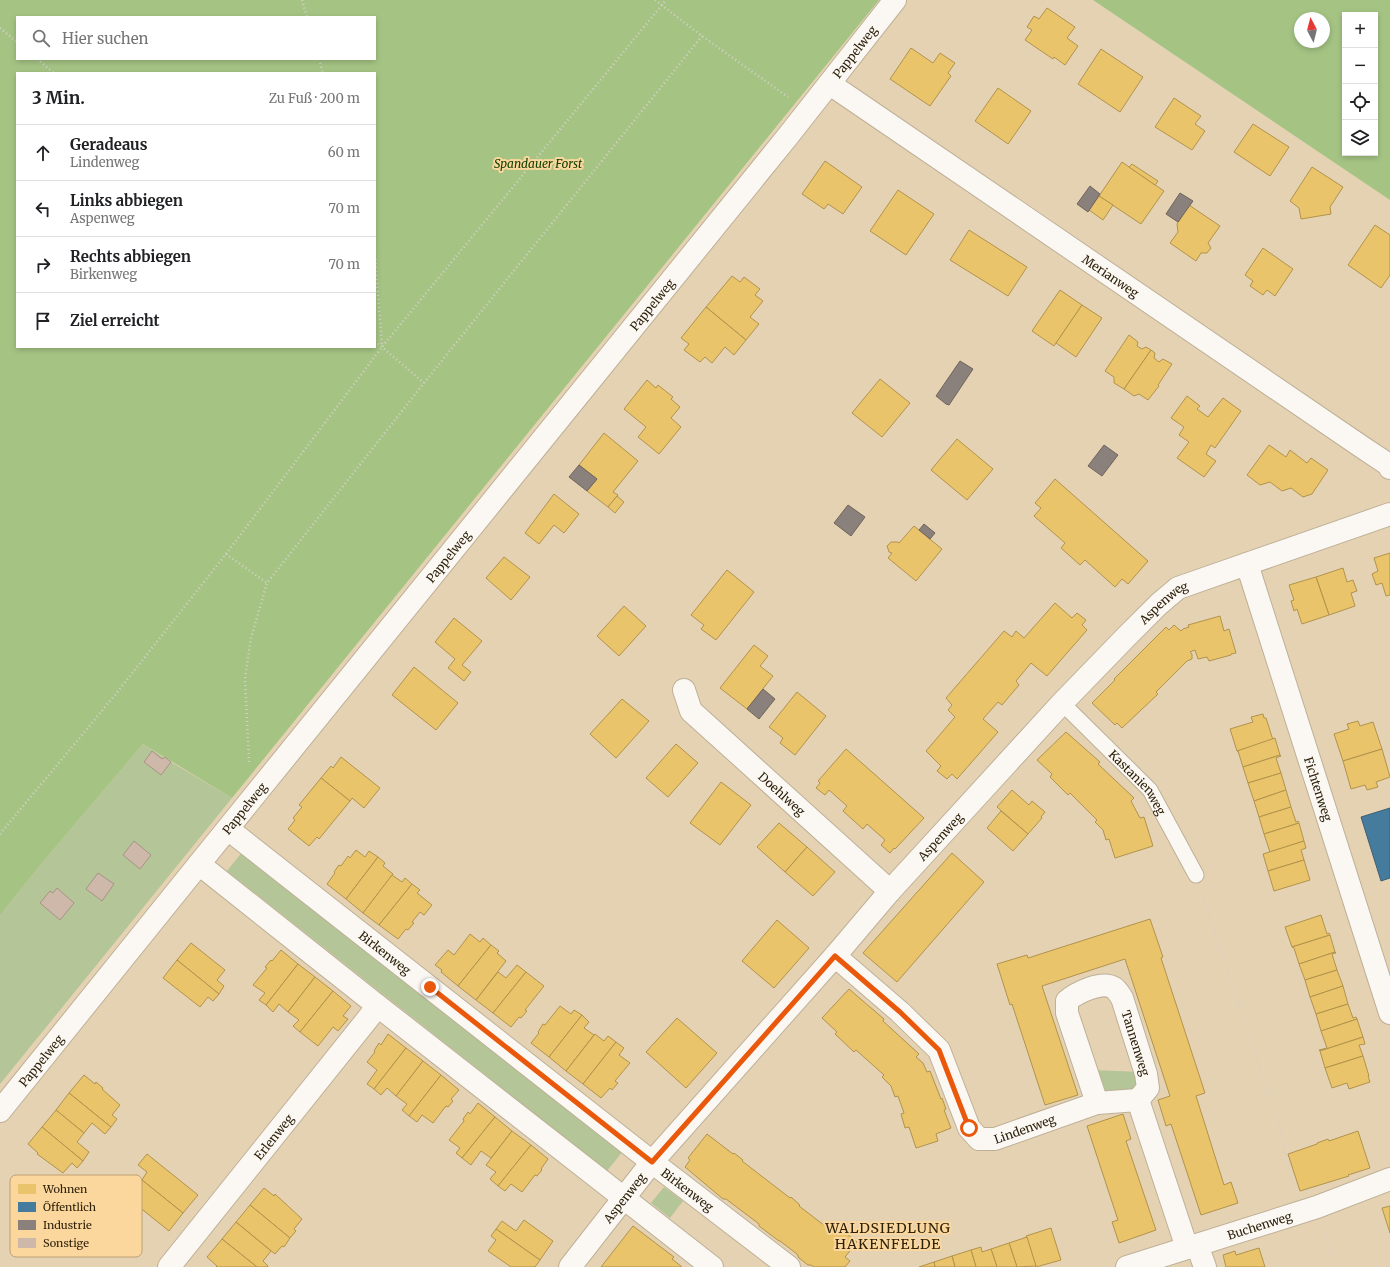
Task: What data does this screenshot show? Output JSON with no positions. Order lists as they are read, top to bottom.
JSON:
{
  "streets": {
    "street": [
      "Pappelweg",
      "Merianweg",
      "Aspenweg",
      "Fichtenweg",
      "Doehlweg",
      "Birkenweg",
      "Tannenweg",
      "Lindenweg",
      "Erlenweg",
      "Buchenweg"
    ],
    "lane": ["Kastanienweg"]
  },
  "crossings": [
    ["Pappelweg", "Merianweg"],
    ["Pappelweg", "Birkenweg"],
    ["Aspenweg", "Kastanienweg"],
    ["Aspenweg", "Fichtenweg"],
    ["Aspenweg", "Doehlweg"],
    ["Aspenweg", "Birkenweg"],
    ["Aspenweg", "Lindenweg"],
    ["Tannenweg", "Lindenweg"]
  ],
  "districts": ["WALDSIEDLUNG HAKENFELDE"],
  "parks": ["Spandauer Forst"],
  "legend": [
    "Wohnen",
    "Öffentlich",
    "Industrie",
    "Sonstige"
  ],
  "north": "top",
  "page": {
    "map_buttons": ["+", "−"],
    "search": "Hier suchen",
    "heading": ["3 Min.", "Zu Fuß · 200 m"],
    "list": [
      ["Geradeaus", "Lindenweg", "60 m"],
      ["Links abbiegen", "Aspenweg", "70 m"],
      ["Rechts abbiegen", "Birkenweg", "70 m"],
      "Ziel erreicht"
    ]
  }
}
